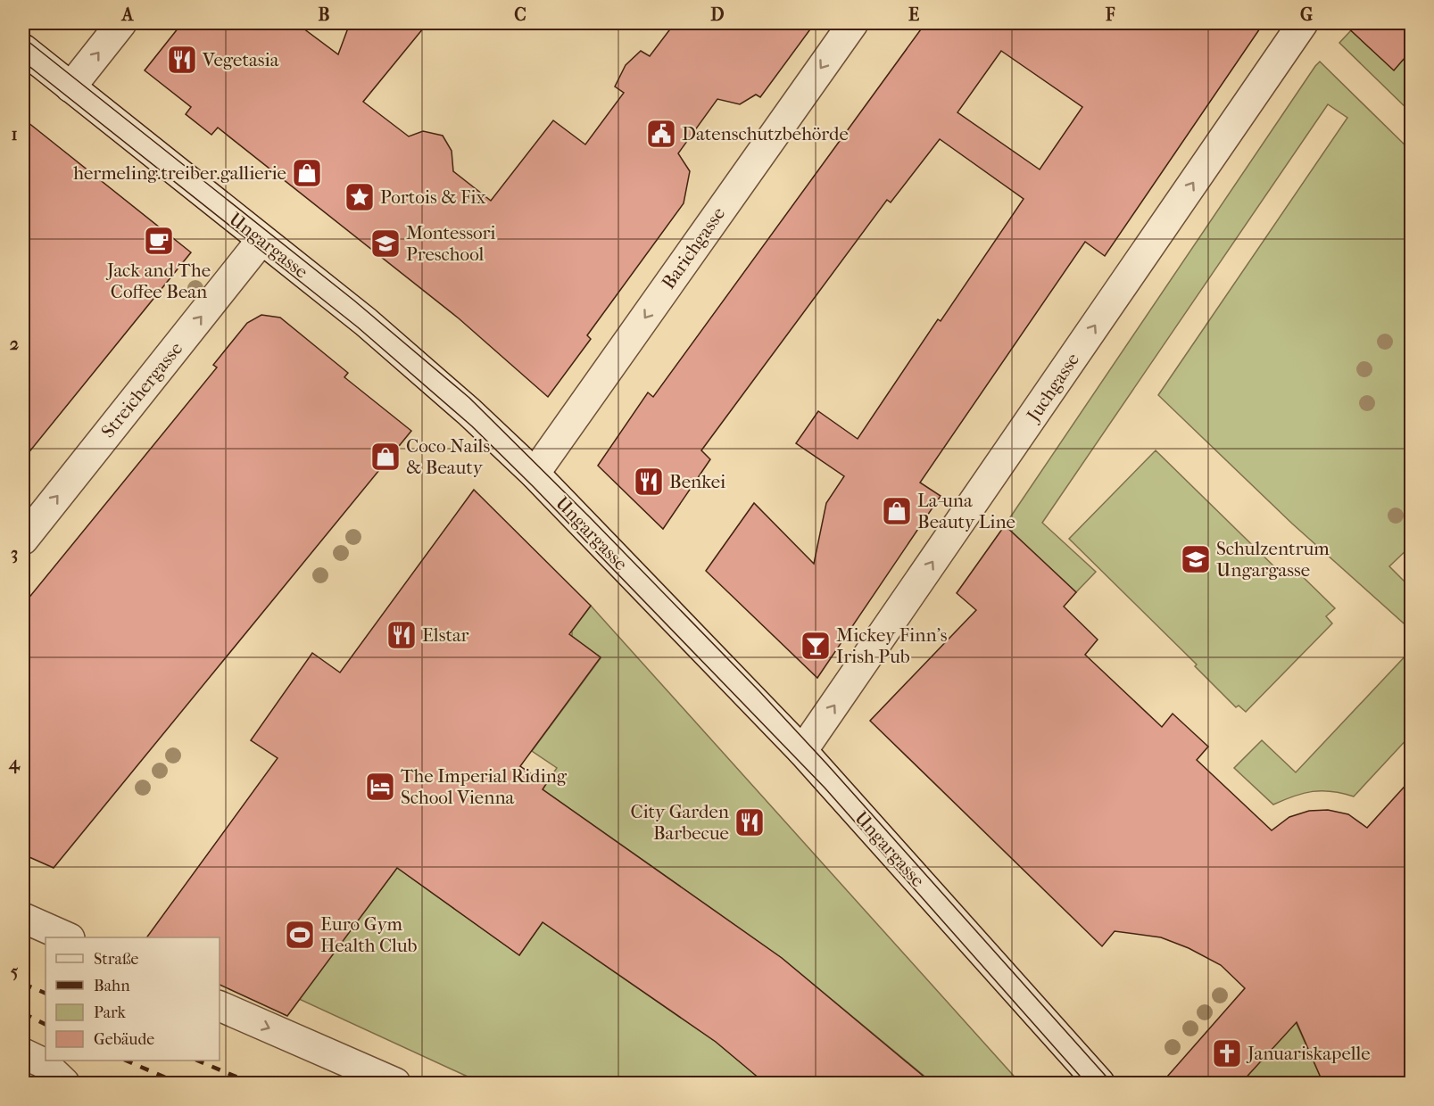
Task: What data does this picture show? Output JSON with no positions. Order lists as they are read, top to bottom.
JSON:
{
  "streets": {
    "street": [
      "Ungargasse",
      "Barichgasse",
      "Juchgasse",
      "Streichergasse"
    ]
  },
  "crossings": [
    ["Ungargasse", "Barichgasse"],
    ["Ungargasse", "Juchgasse"],
    ["Ungargasse", "Streichergasse"]
  ],
  "one_way": ["Barichgasse", "Juchgasse", "Streichergasse"],
  "places": {
    "restaurant": [
      "Vegetasia",
      "Benkei",
      "Elstar",
      "City Garden Barbecue"
    ],
    "public building": ["Datenschutzbehörde"],
    "shop": ["hermeling.treiber.gallierie", "Coco Nails & Beauty", "La-una Beauty Line"],
    "place": ["Portois & Fix"],
    "cafe": ["Jack and The Coffee Bean"],
    "school or university": ["Montessori Preschool", "Schulzentrum Ungargasse"],
    "bar": ["Mickey Finn's Irish Pub"],
    "hotel": ["The Imperial Riding School Vienna"],
    "sports": ["Euro Gym Health Club"],
    "church": ["Januariskapelle"]
  },
  "legend": [
    "Straße",
    "Bahn",
    "Park",
    "Gebäude"
  ],
  "grid": {
    "columns": [
      "A",
      "B",
      "C",
      "D",
      "E",
      "F",
      "G"
    ],
    "rows": [
      "1",
      "2",
      "3",
      "4",
      "5"
    ]
  }
}
